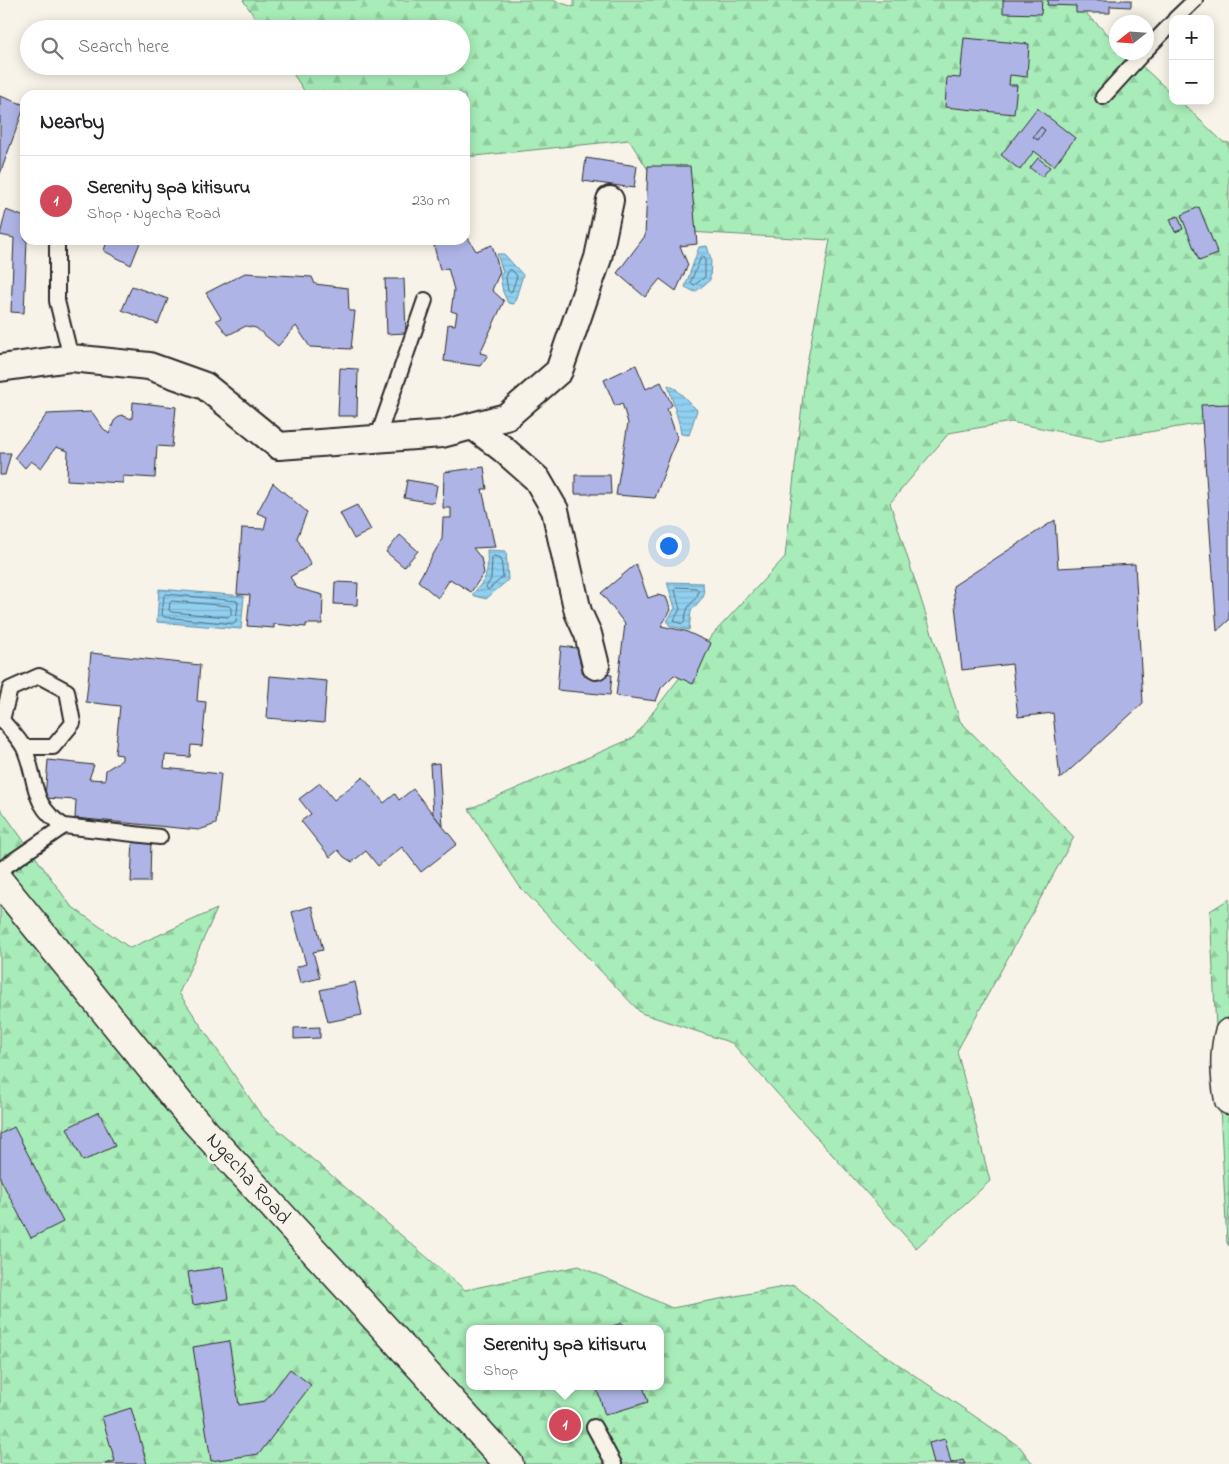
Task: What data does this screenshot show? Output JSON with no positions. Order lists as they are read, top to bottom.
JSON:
{
  "streets": {
    "main road": ["Ngecha Road"]
  },
  "north": "left",
  "page": {
    "map_buttons": ["+", "−"],
    "search": "Search here",
    "heading": "Nearby",
    "list": [
      {
        "mark": "1",
        "name": "Serenity spa kitisuru",
        "note": "Shop · Ngecha Road",
        "value": "230 m"
      }
    ],
    "popup": ["Serenity spa kitisuru", "Shop"],
    "pins": "1"
  }
}
